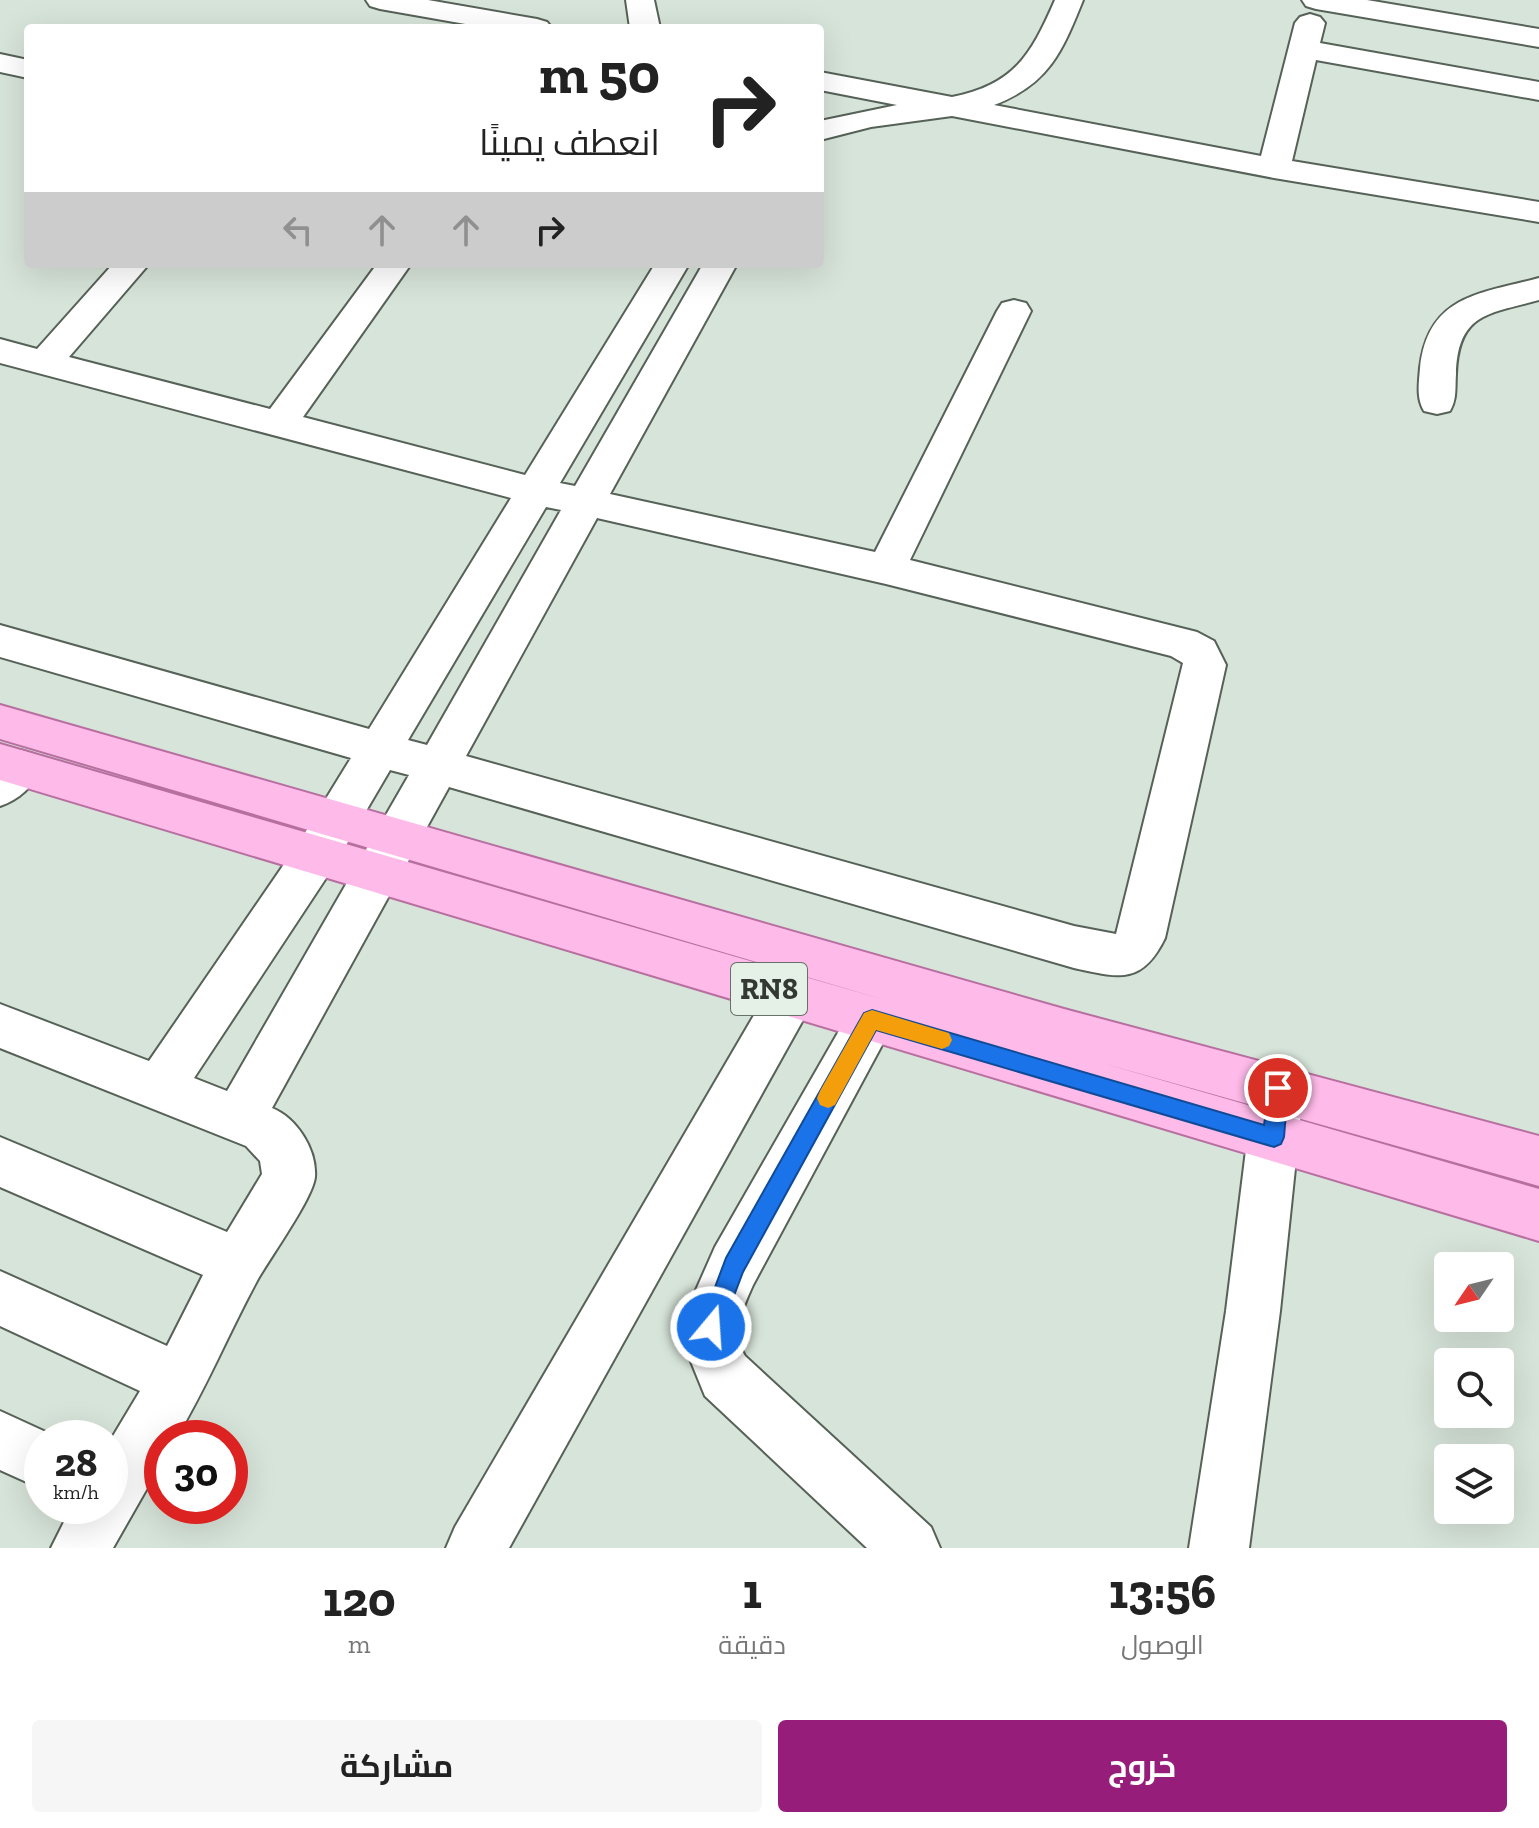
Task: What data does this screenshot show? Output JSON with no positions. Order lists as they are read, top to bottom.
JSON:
{
  "streets": {
    "main road": ["RN8"]
  },
  "north": "bottom left",
  "page": {
    "turn": ["50 m", "انعطف يمينًا"],
    "speed": "28 km/h",
    "limit": "30",
    "eta": [
      "13:56",
      "الوصول",
      "1",
      "دقيقة",
      "120",
      "m"
    ],
    "buttons": ["خروج", "مشاركة"]
  }
}
